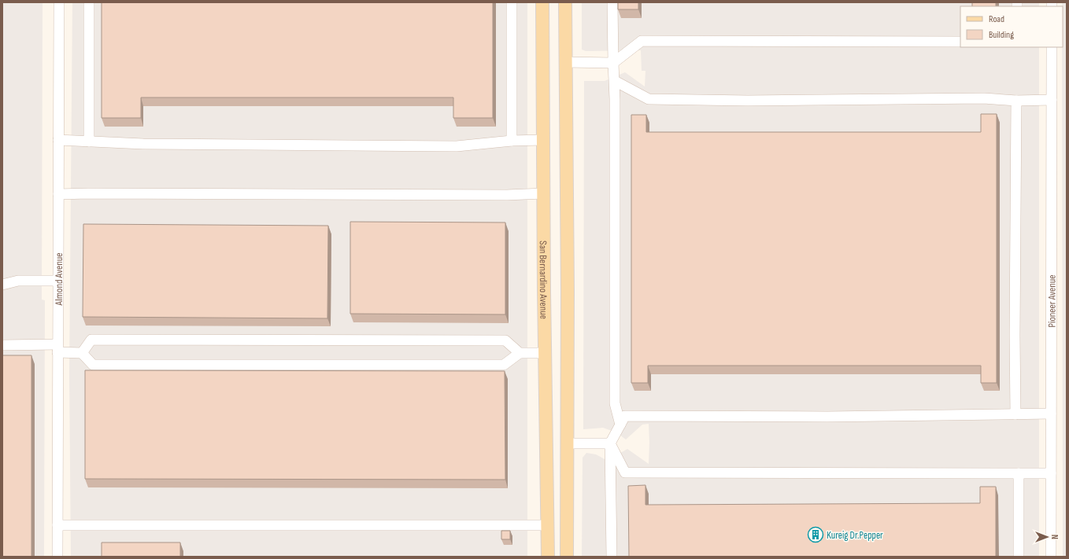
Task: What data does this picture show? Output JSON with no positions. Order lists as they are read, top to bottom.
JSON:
{
  "streets": {
    "main road": ["San Bernardino Avenue"],
    "street": ["Almond Avenue", "Pioneer Avenue"]
  },
  "places": {
    "building": ["Kureig Dr.Pepper"]
  },
  "legend": ["Road", "Building"],
  "north": "right"
}
